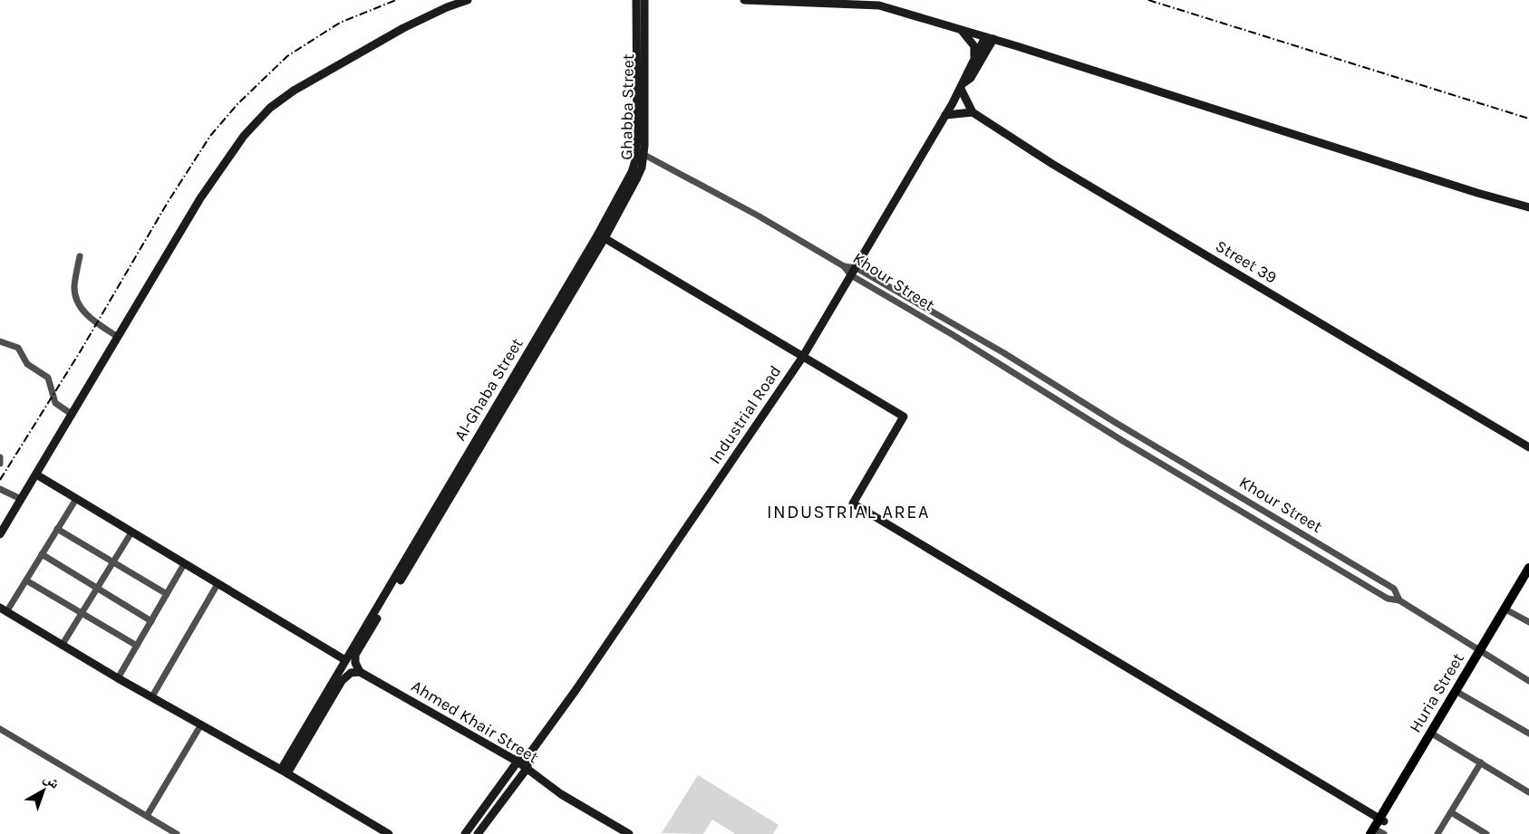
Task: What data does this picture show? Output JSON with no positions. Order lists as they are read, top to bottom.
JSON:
{
  "streets": {
    "main road": ["Huria Street"],
    "street": [
      "Ghabba Street",
      "Street 39",
      "Khour Street",
      "Al-Ghaba Street",
      "Industrial Road",
      "Ahmed Khair Street"
    ]
  },
  "crossings": [
    ["Ghabba Street", "Khour Street"],
    ["Ghabba Street", "Al-Ghaba Street"],
    ["Khour Street", "Industrial Road"],
    ["Khour Street", "Huria Street"],
    ["Al-Ghaba Street", "Ahmed Khair Street"]
  ],
  "districts": ["INDUSTRIAL AREA"],
  "north": "top right"
}
